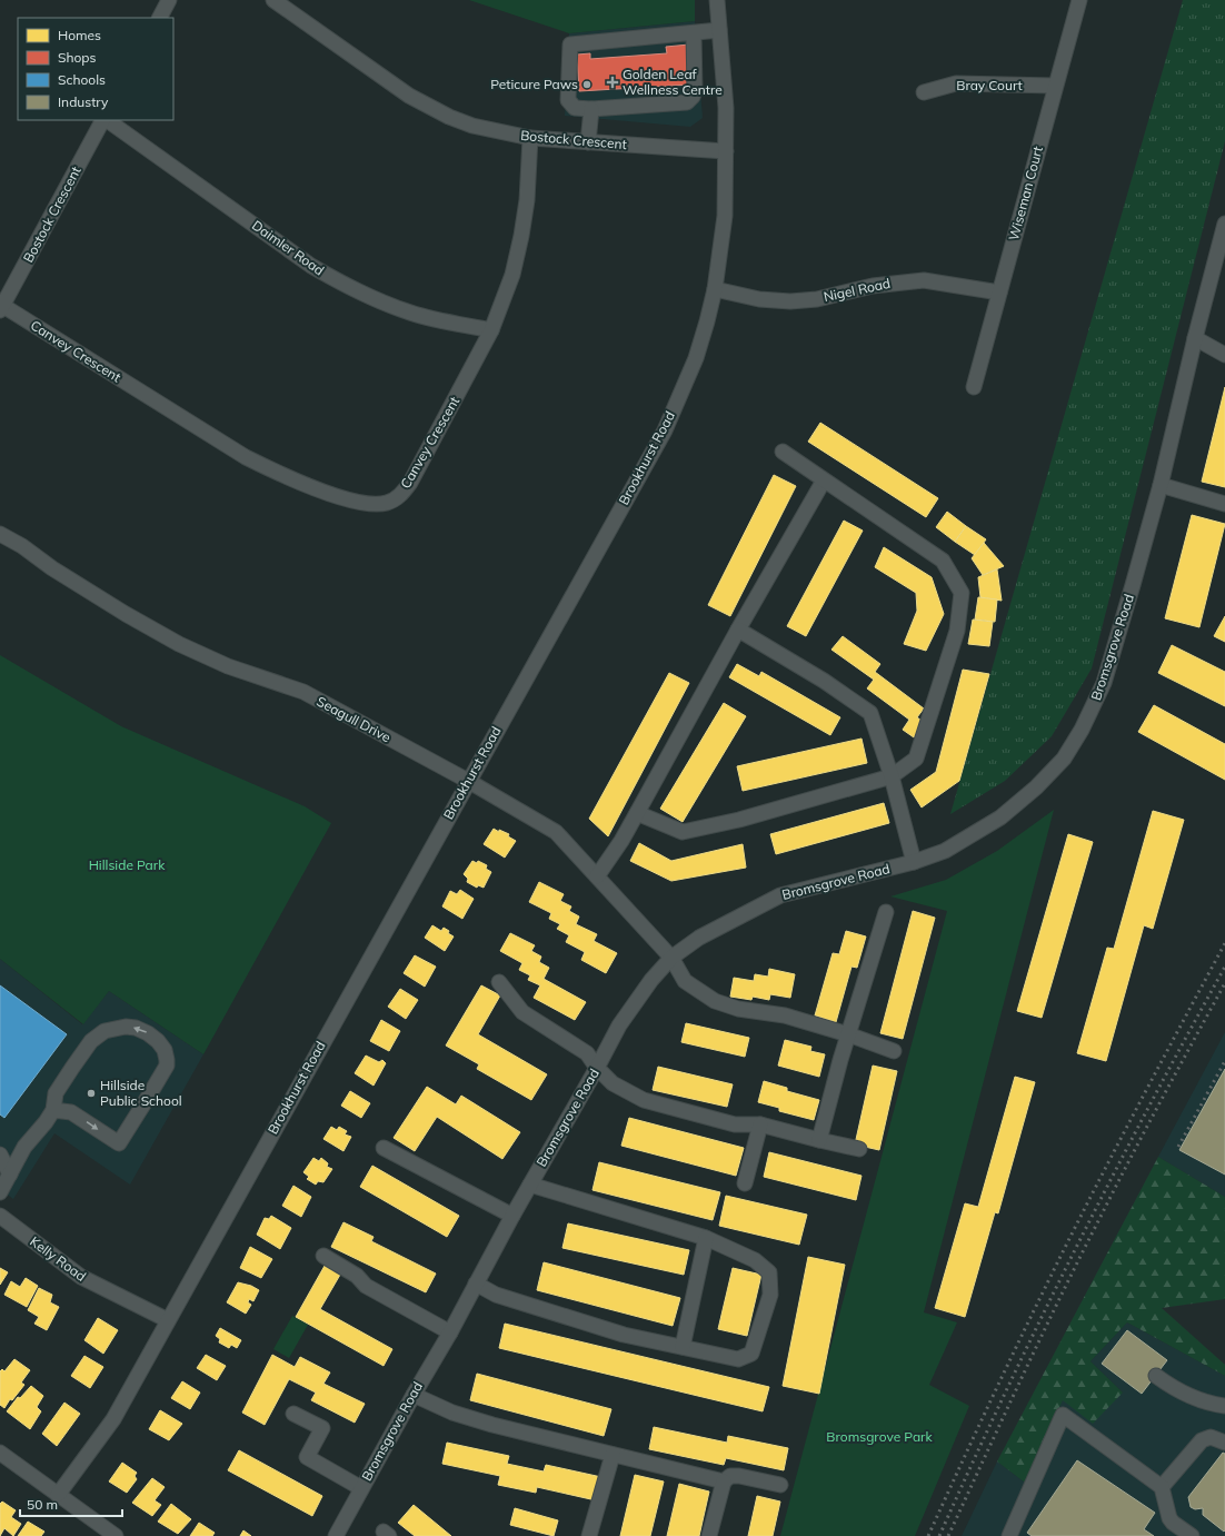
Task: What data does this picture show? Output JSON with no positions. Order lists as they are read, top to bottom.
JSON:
{
  "streets": {
    "street": [
      "Bray Court",
      "Bostock Crescent",
      "Wiseman Court",
      "Daimler Road",
      "Nigel Road",
      "Canvey Crescent",
      "Brookhurst Road",
      "Bromsgrove Road",
      "Seagull Drive",
      "Kelly Road"
    ]
  },
  "crossings": [
    ["Bray Court", "Wiseman Court"],
    ["Bostock Crescent", "Canvey Crescent"],
    ["Bostock Crescent", "Brookhurst Road"],
    ["Wiseman Court", "Nigel Road"],
    ["Daimler Road", "Canvey Crescent"],
    ["Nigel Road", "Brookhurst Road"],
    ["Brookhurst Road", "Seagull Drive"],
    ["Brookhurst Road", "Kelly Road"],
    ["Bromsgrove Road", "Seagull Drive"]
  ],
  "parks": ["Hillside Park", "Bromsgrove Park"],
  "places": {
    "health": ["Golden Leaf Wellness Centre"],
    "other": ["Peticure Paws", "Hillside Public School"]
  },
  "legend": [
    "Homes",
    "Shops",
    "Schools",
    "Industry"
  ],
  "scale_bar": "50 m"
}
